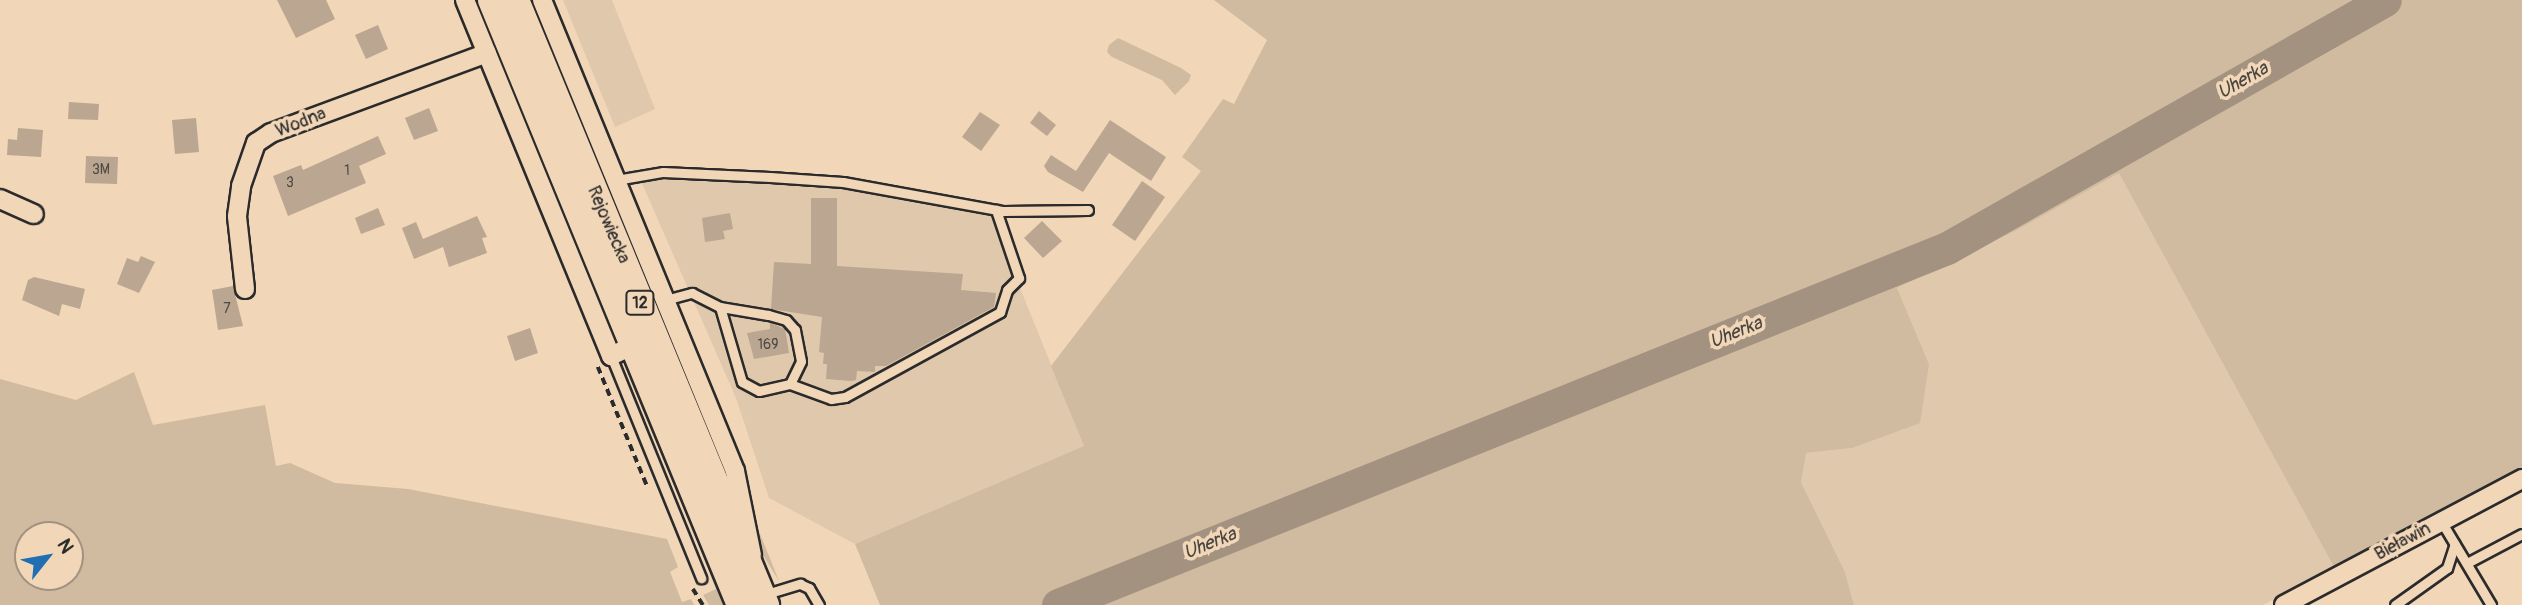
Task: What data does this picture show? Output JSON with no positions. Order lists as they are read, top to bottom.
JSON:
{
  "streets": {
    "highway": ["Rejowiecka", "12"],
    "street": ["Wodna", "Bieławin"]
  },
  "water": ["Uherka"],
  "house_numbers": [
    "3M",
    "1",
    "3",
    "7",
    "169"
  ],
  "north": "top right"
}
